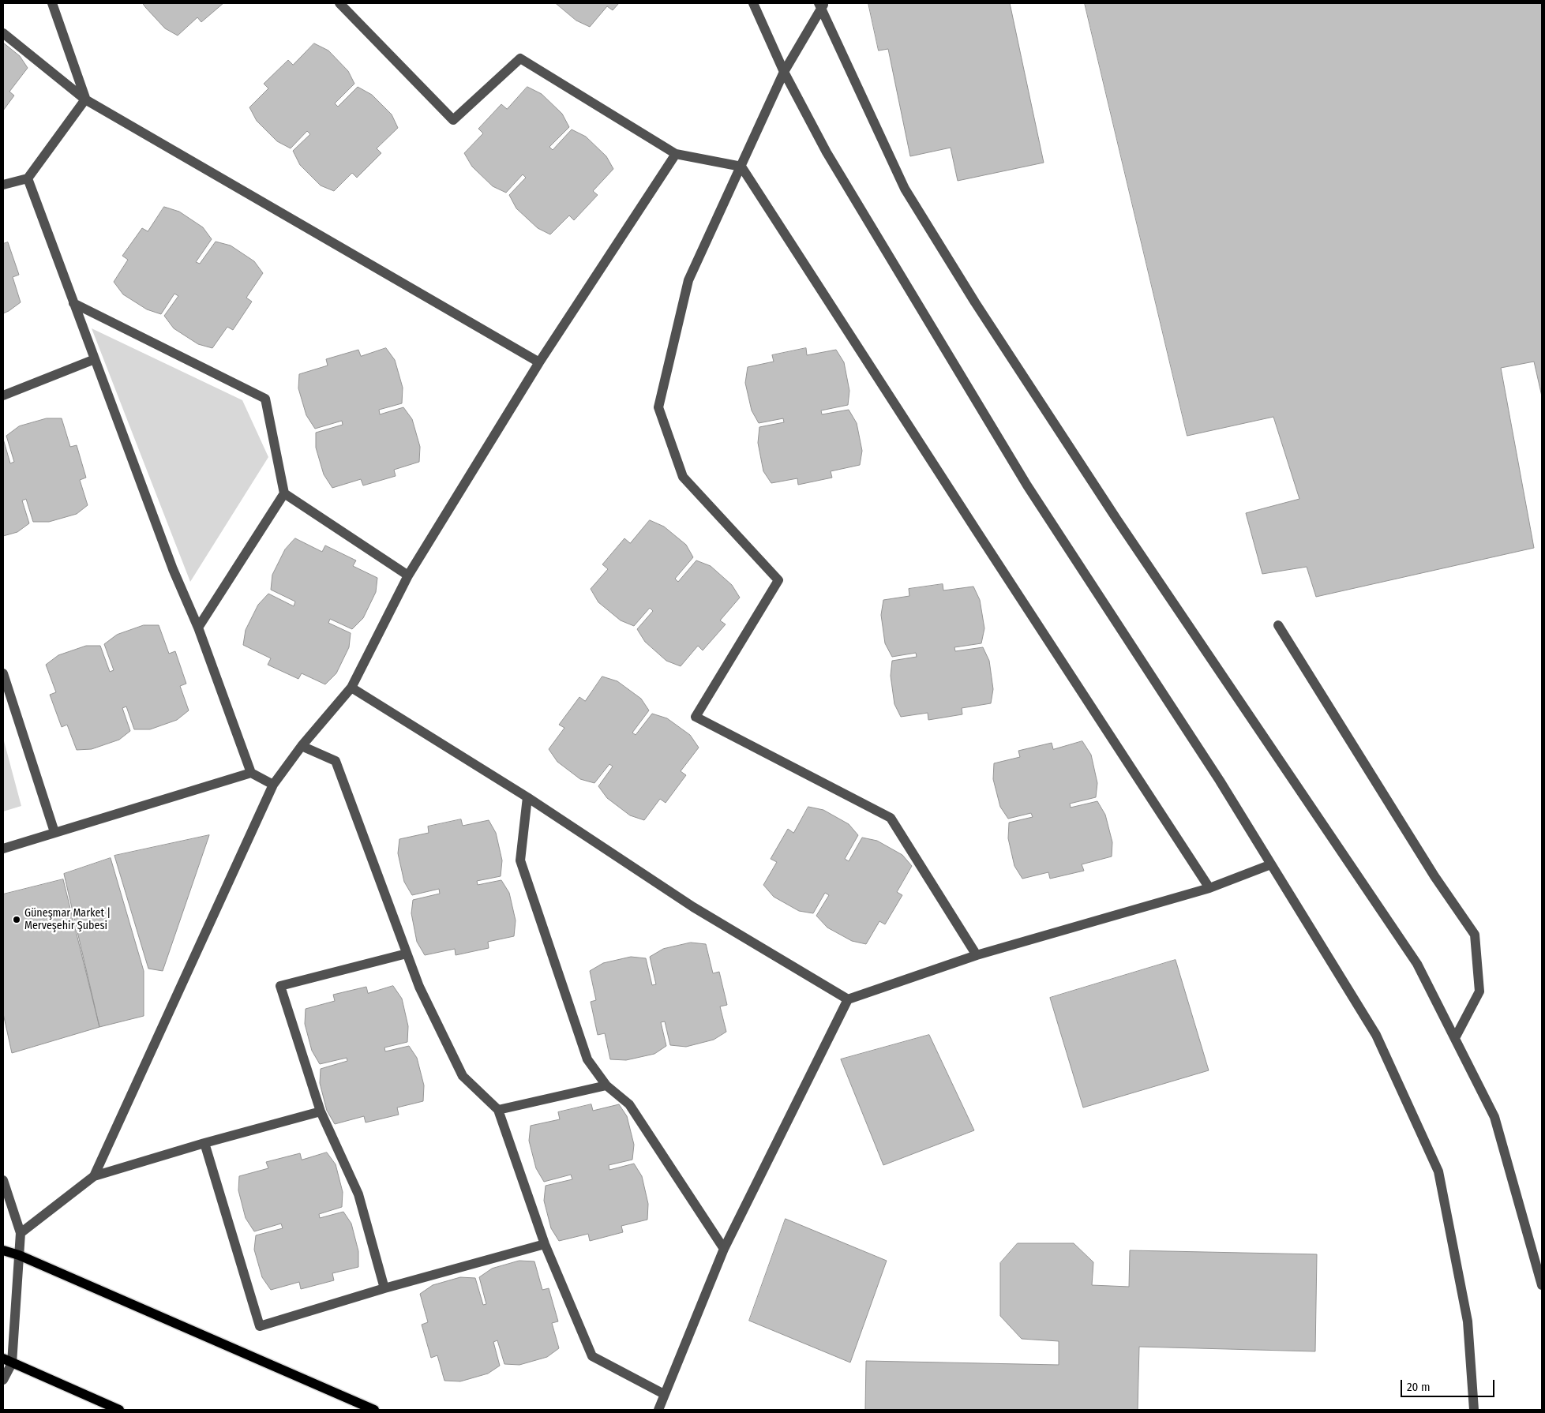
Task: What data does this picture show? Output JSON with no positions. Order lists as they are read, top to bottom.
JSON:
{
  "places": ["Güneşmar Market | Merveşehir Şubesi"],
  "scale_bar": "20 m"
}
